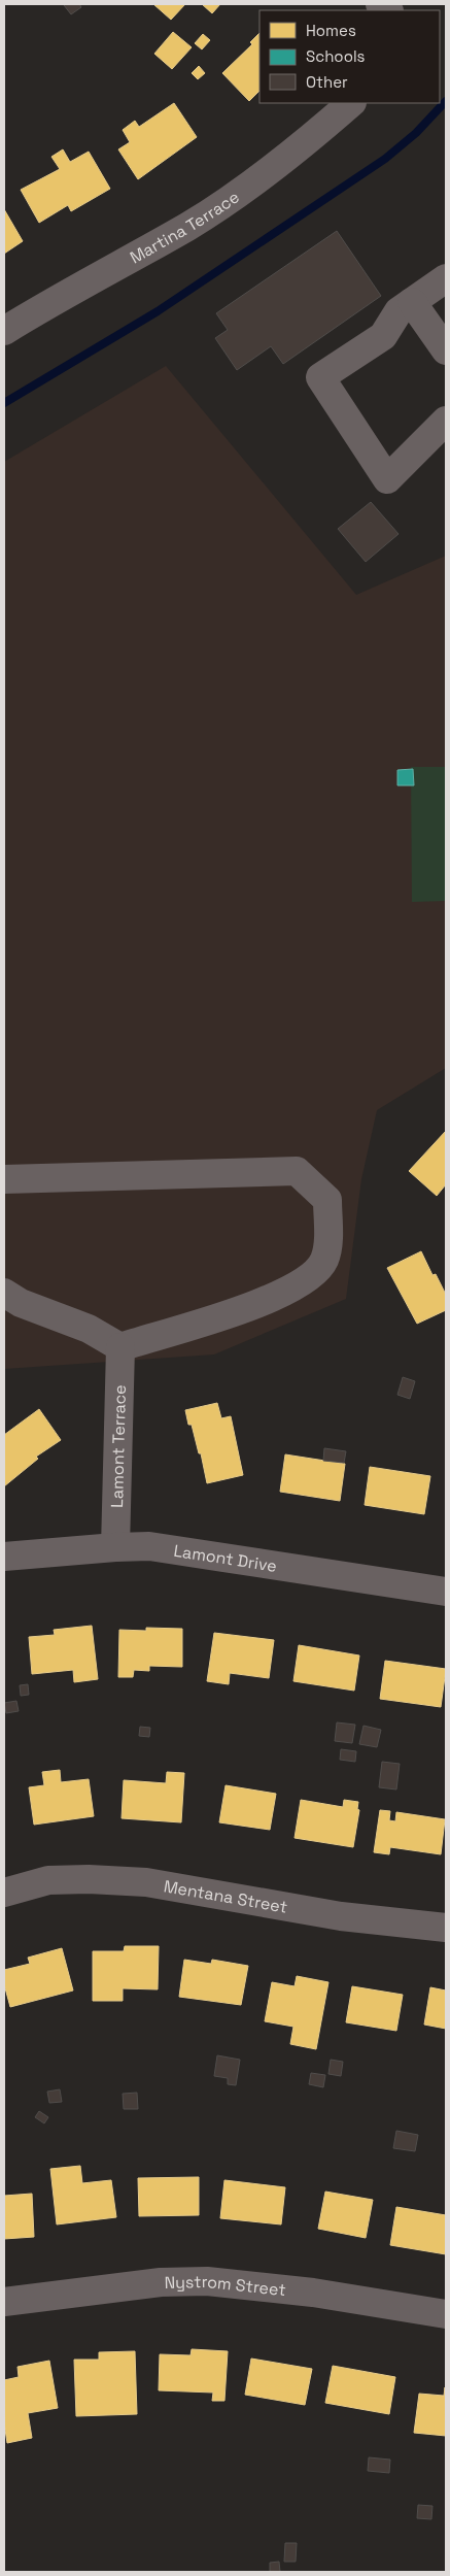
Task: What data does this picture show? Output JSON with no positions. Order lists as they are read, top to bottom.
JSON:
{
  "streets": {
    "street": [
      "Martina Terrace",
      "Lamont Terrace",
      "Lamont Drive",
      "Mentana Street",
      "Nystrom Street"
    ]
  },
  "crossings": [
    ["Lamont Terrace", "Lamont Drive"]
  ],
  "legend": ["Homes", "Schools", "Other"]
}
